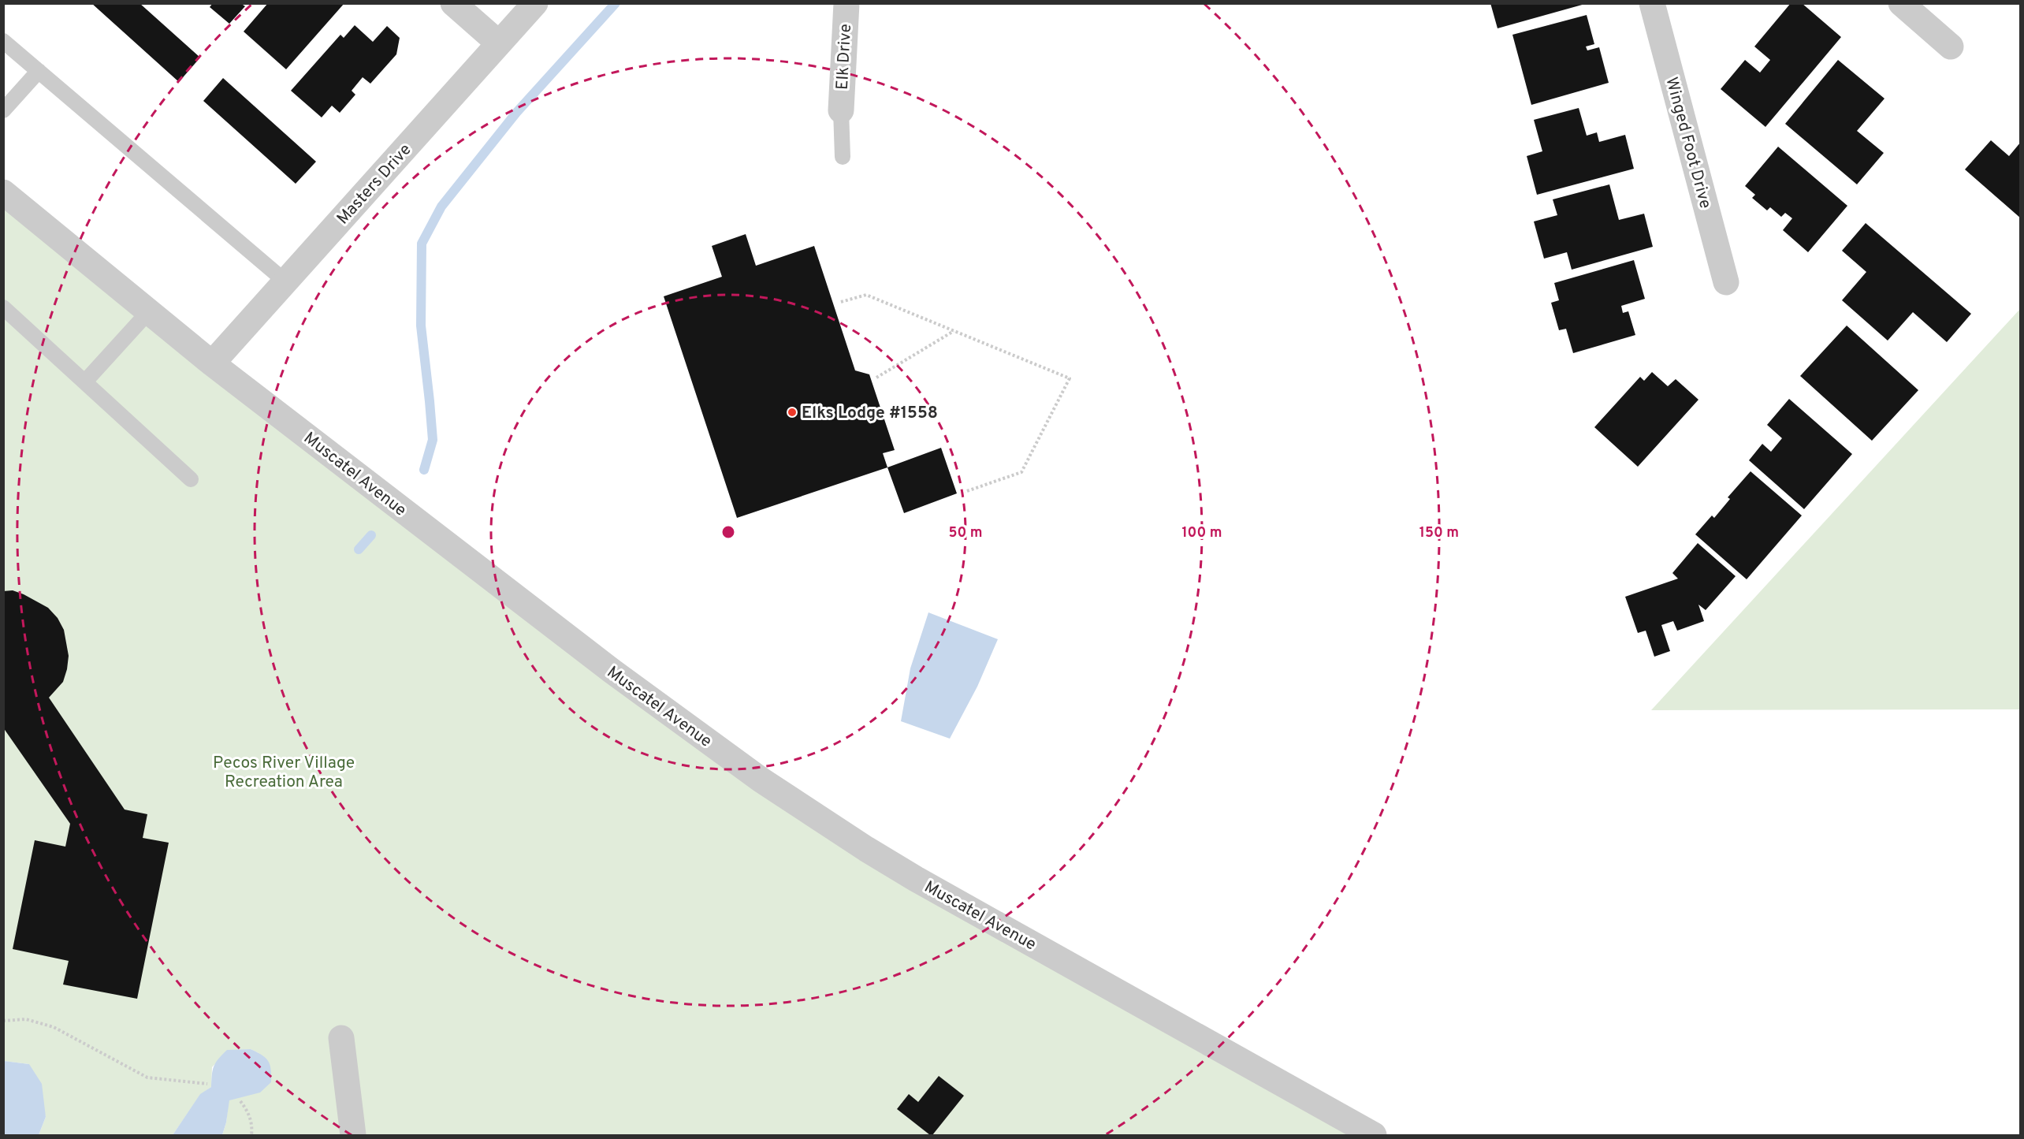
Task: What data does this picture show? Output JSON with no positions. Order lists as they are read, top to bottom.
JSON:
{
  "streets": {
    "street": [
      "Elk Drive",
      "Winged Foot Drive",
      "Masters Drive",
      "Muscatel Avenue"
    ]
  },
  "crossings": [
    ["Masters Drive", "Muscatel Avenue"]
  ],
  "parks": ["Pecos River Village Recreation Area"],
  "places": ["Elks Lodge #1558"],
  "rings": ["50 m", "100 m", "150 m"]
}
